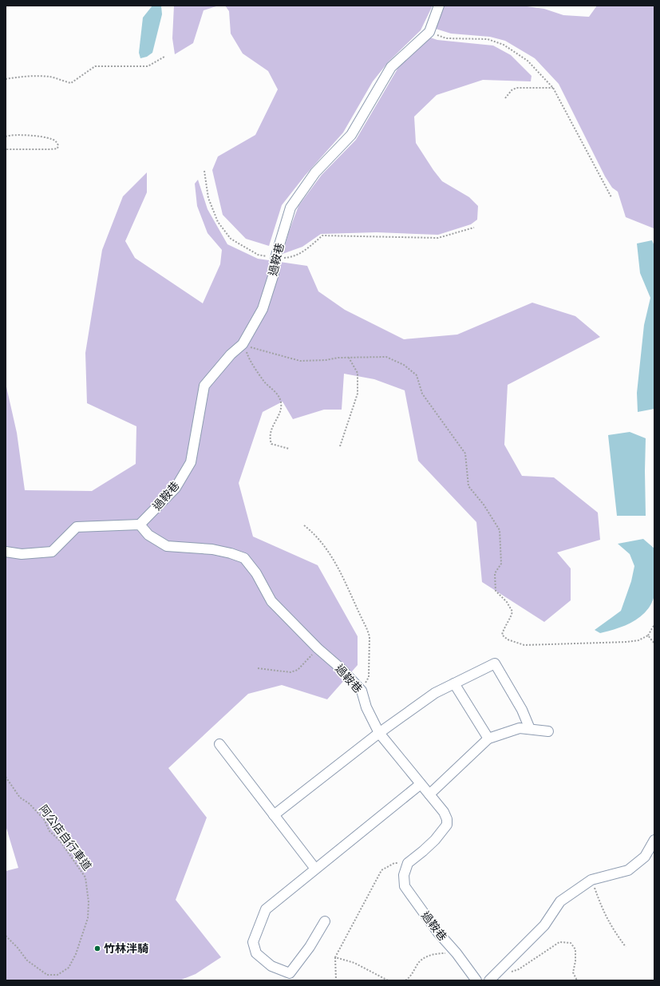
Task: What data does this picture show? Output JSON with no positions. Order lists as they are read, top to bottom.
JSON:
{
  "streets": {
    "lane": ["過鞍巷"],
    "path": ["阿公店自行車道"]
  },
  "places": ["竹林泮騎"]
}
